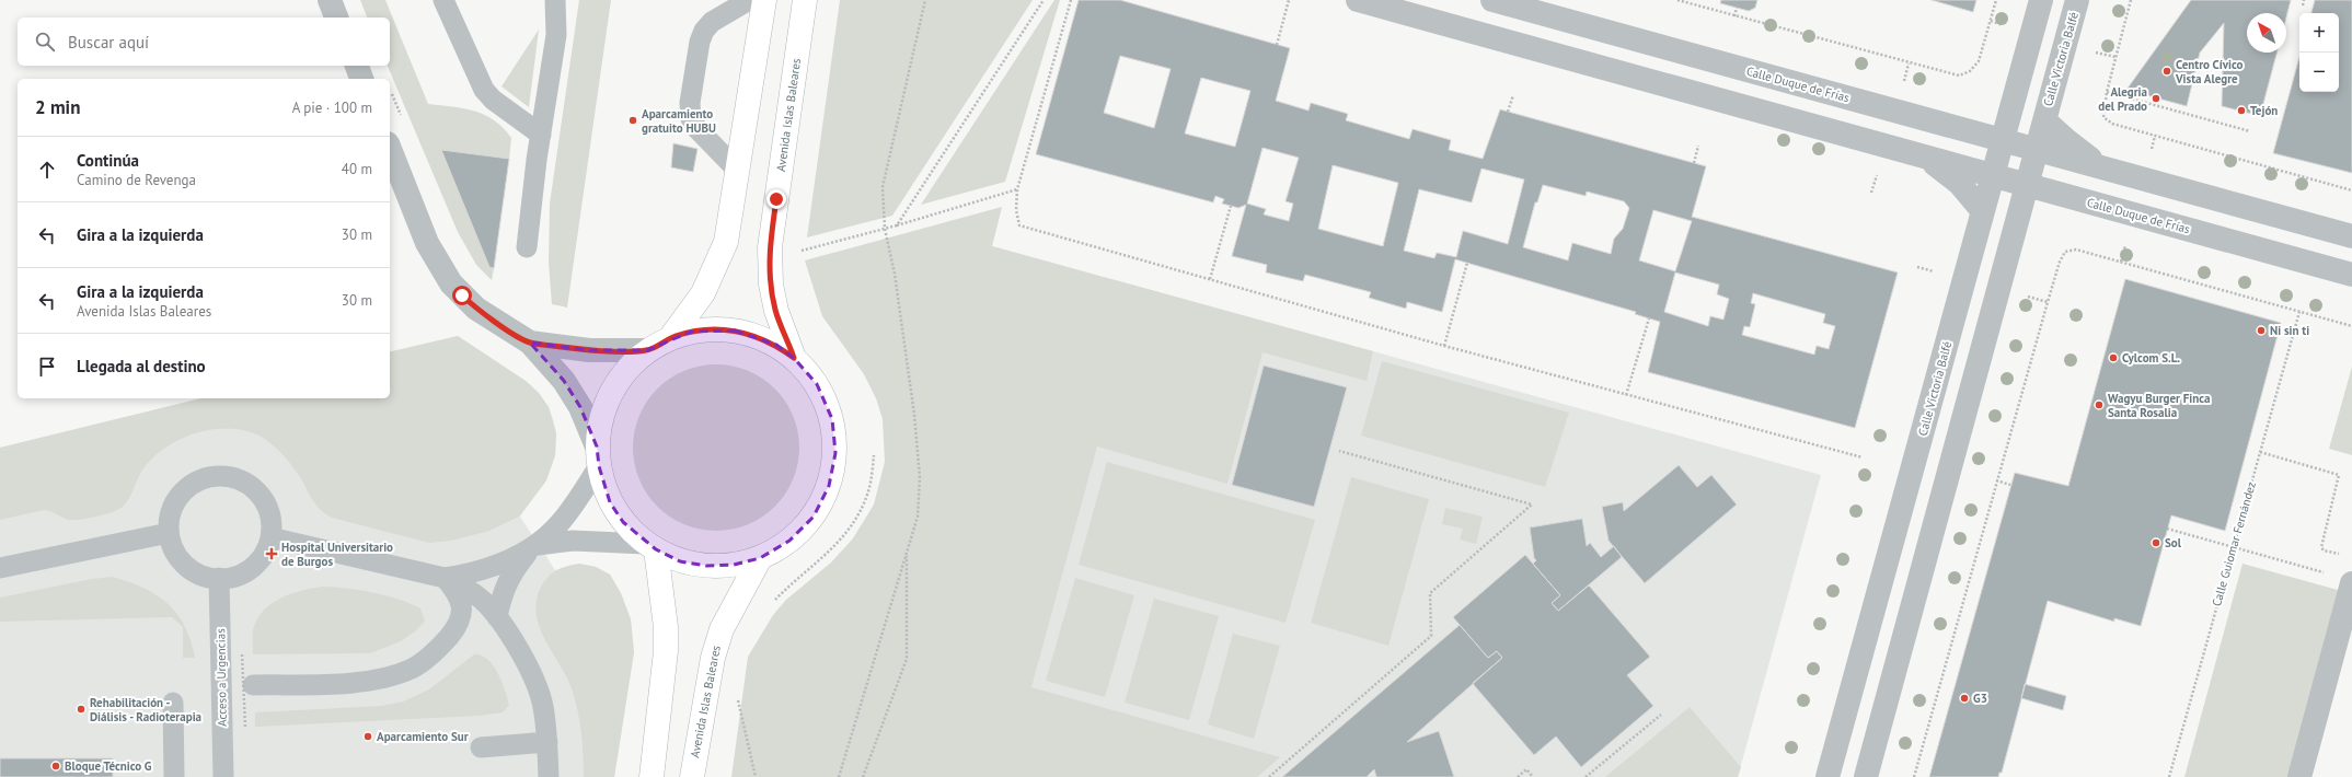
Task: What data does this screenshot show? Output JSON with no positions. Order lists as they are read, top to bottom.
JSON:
{
  "streets": {
    "main road": ["Avenida Islas Baleares"],
    "street": ["Calle Victoria Balfé", "Calle Duque de Frías"],
    "lane": ["Acceso a Urgencias"],
    "path": ["Calle Guiomar Fernández"]
  },
  "crossings": [
    ["Calle Victoria Balfé", "Calle Duque de Frías"]
  ],
  "places": {
    "other": [
      "Centro Cívico Vista Alegre",
      "Alegria del Prado",
      "Tejón",
      "Aparcamiento gratuito HUBU",
      "Ni sin ti",
      "Cylcom S.L.",
      "Wagyu Burger Finca Santa Rosalia",
      "Sol",
      "G3",
      "Rehabilitación - Diálisis - Radioterapia",
      "Aparcamiento Sur",
      "Bloque Técnico G"
    ],
    "health": ["Hospital Universitario de Burgos"]
  },
  "north": "top left",
  "page": {
    "map_buttons": ["+", "−"],
    "search": "Buscar aquí",
    "heading": ["2 min", "A pie · 100 m"],
    "list": [
      ["Continúa", "Camino de Revenga", "40 m"],
      ["Gira a la izquierda", "30 m"],
      ["Gira a la izquierda", "Avenida Islas Baleares", "30 m"],
      "Llegada al destino"
    ]
  }
}
